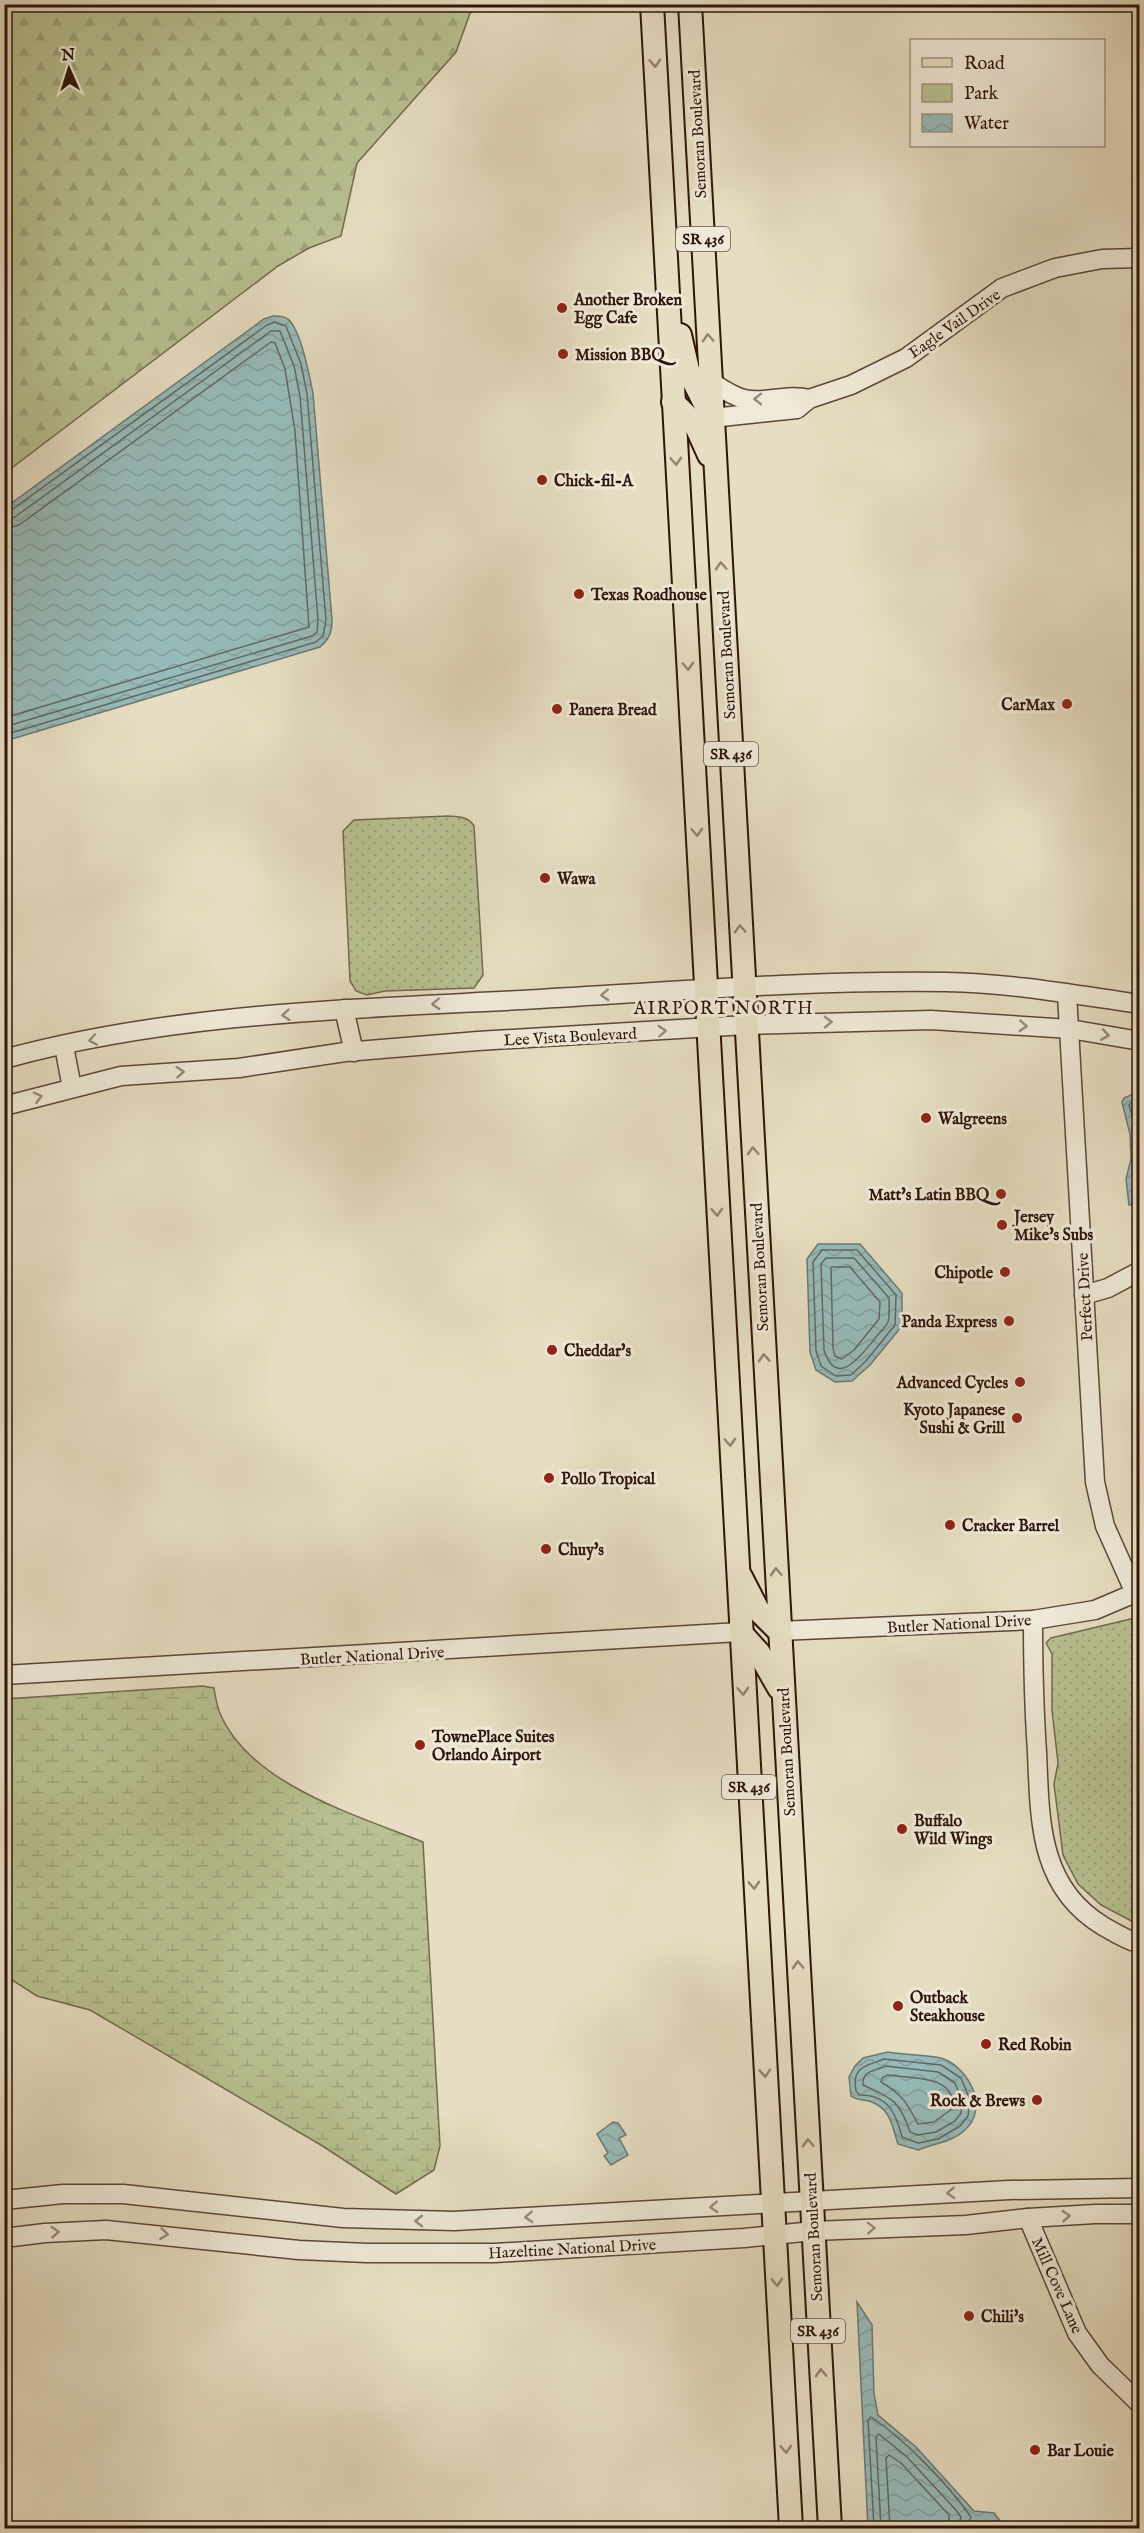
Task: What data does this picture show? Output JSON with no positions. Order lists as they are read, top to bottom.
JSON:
{
  "streets": {
    "main road": ["Semoran Boulevard", "SR 436"],
    "street": [
      "Eagle Vail Drive",
      "Lee Vista Boulevard",
      "Perfect Drive",
      "Butler National Drive",
      "Hazeltine National Drive",
      "Mill Cove Lane"
    ]
  },
  "crossings": [
    ["Semoran Boulevard", "Eagle Vail Drive"],
    ["Semoran Boulevard", "Lee Vista Boulevard"],
    ["Semoran Boulevard", "Butler National Drive"],
    ["Semoran Boulevard", "Hazeltine National Drive"],
    ["SR 436", "Lee Vista Boulevard"],
    ["SR 436", "Butler National Drive"],
    ["SR 436", "Hazeltine National Drive"],
    ["Lee Vista Boulevard", "Perfect Drive"],
    ["Perfect Drive", "Butler National Drive"],
    ["Hazeltine National Drive", "Mill Cove Lane"]
  ],
  "districts": ["AIRPORT NORTH"],
  "places": [
    "Another Broken Egg Cafe",
    "Mission BBQ",
    "Chick-fil-A",
    "Texas Roadhouse",
    "CarMax",
    "Panera Bread",
    "Wawa",
    "Walgreens",
    "Matt's Latin BBQ",
    "Jersey Mike's Subs",
    "Chipotle",
    "Panda Express",
    "Cheddar's",
    "Advanced Cycles",
    "Kyoto Japanese Sushi & Grill",
    "Pollo Tropical",
    "Cracker Barrel",
    "Chuy's",
    "TownePlace Suites Orlando Airport",
    "Buffalo Wild Wings",
    "Outback Steakhouse",
    "Red Robin",
    "Rock & Brews",
    "Chili's",
    "Bar Louie"
  ],
  "legend": ["Road", "Park", "Water"],
  "north": "top"
}
